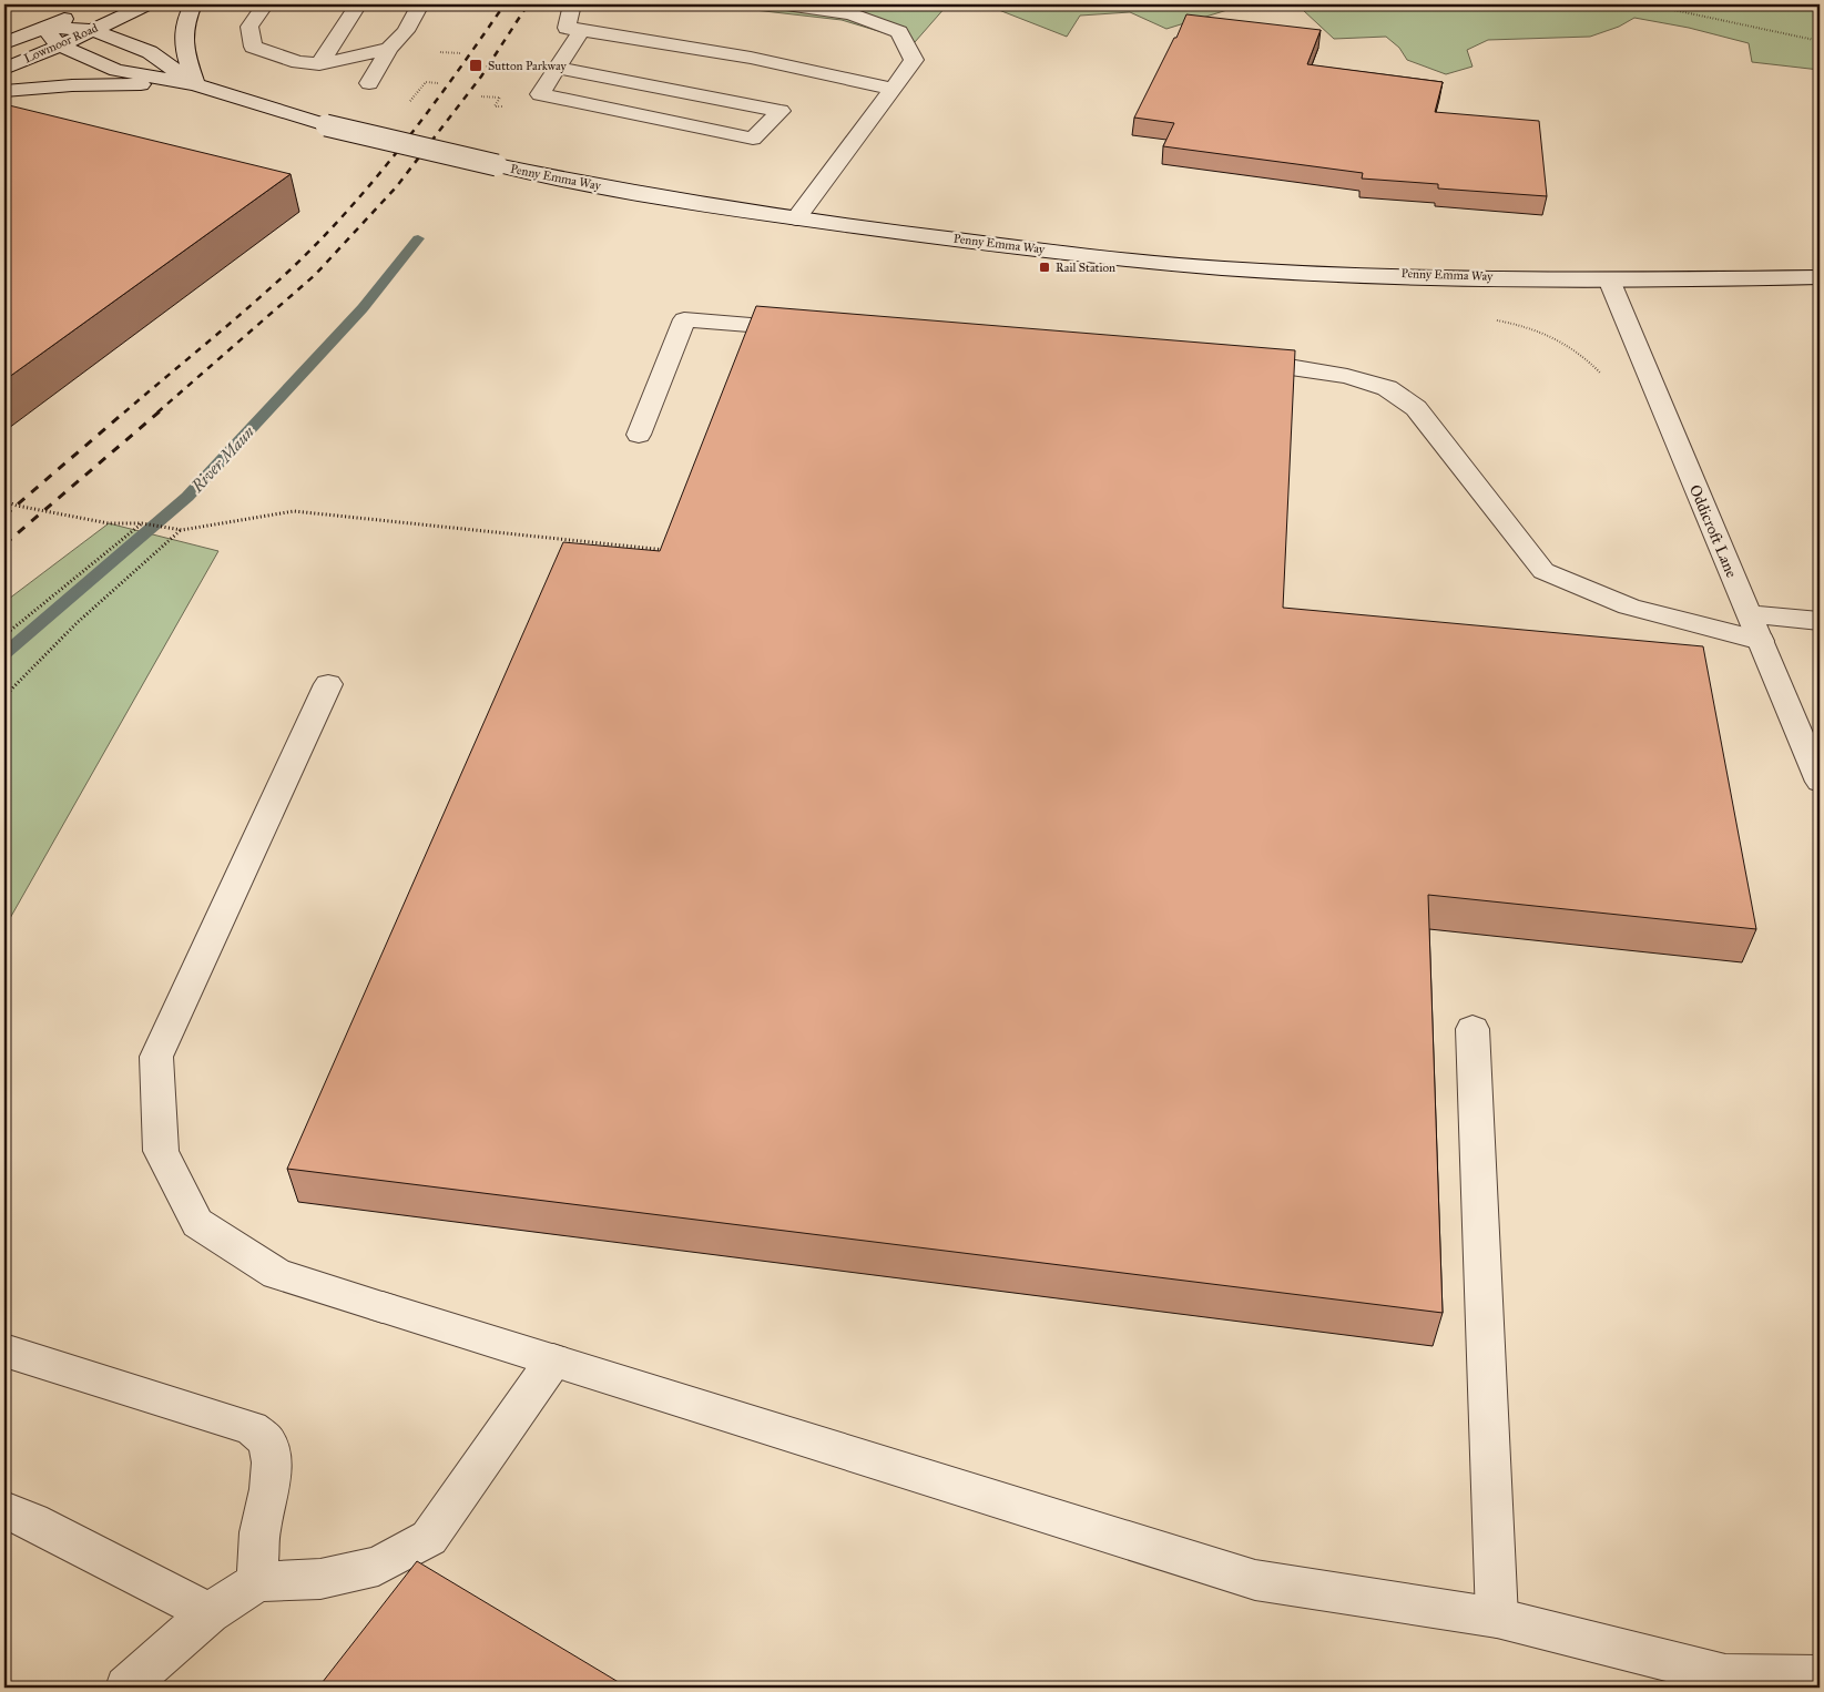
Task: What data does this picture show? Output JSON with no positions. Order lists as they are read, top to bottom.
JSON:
{
  "streets": {
    "main road": ["Lowmoor Road", "Penny Emma Way", "Oddicroft Lane"]
  },
  "crossings": [
    ["Lowmoor Road", "Penny Emma Way"],
    ["Penny Emma Way", "Oddicroft Lane"]
  ],
  "water": ["River Maun"],
  "places": {
    "transit": ["Sutton Parkway", "Rail Station"]
  }
}
